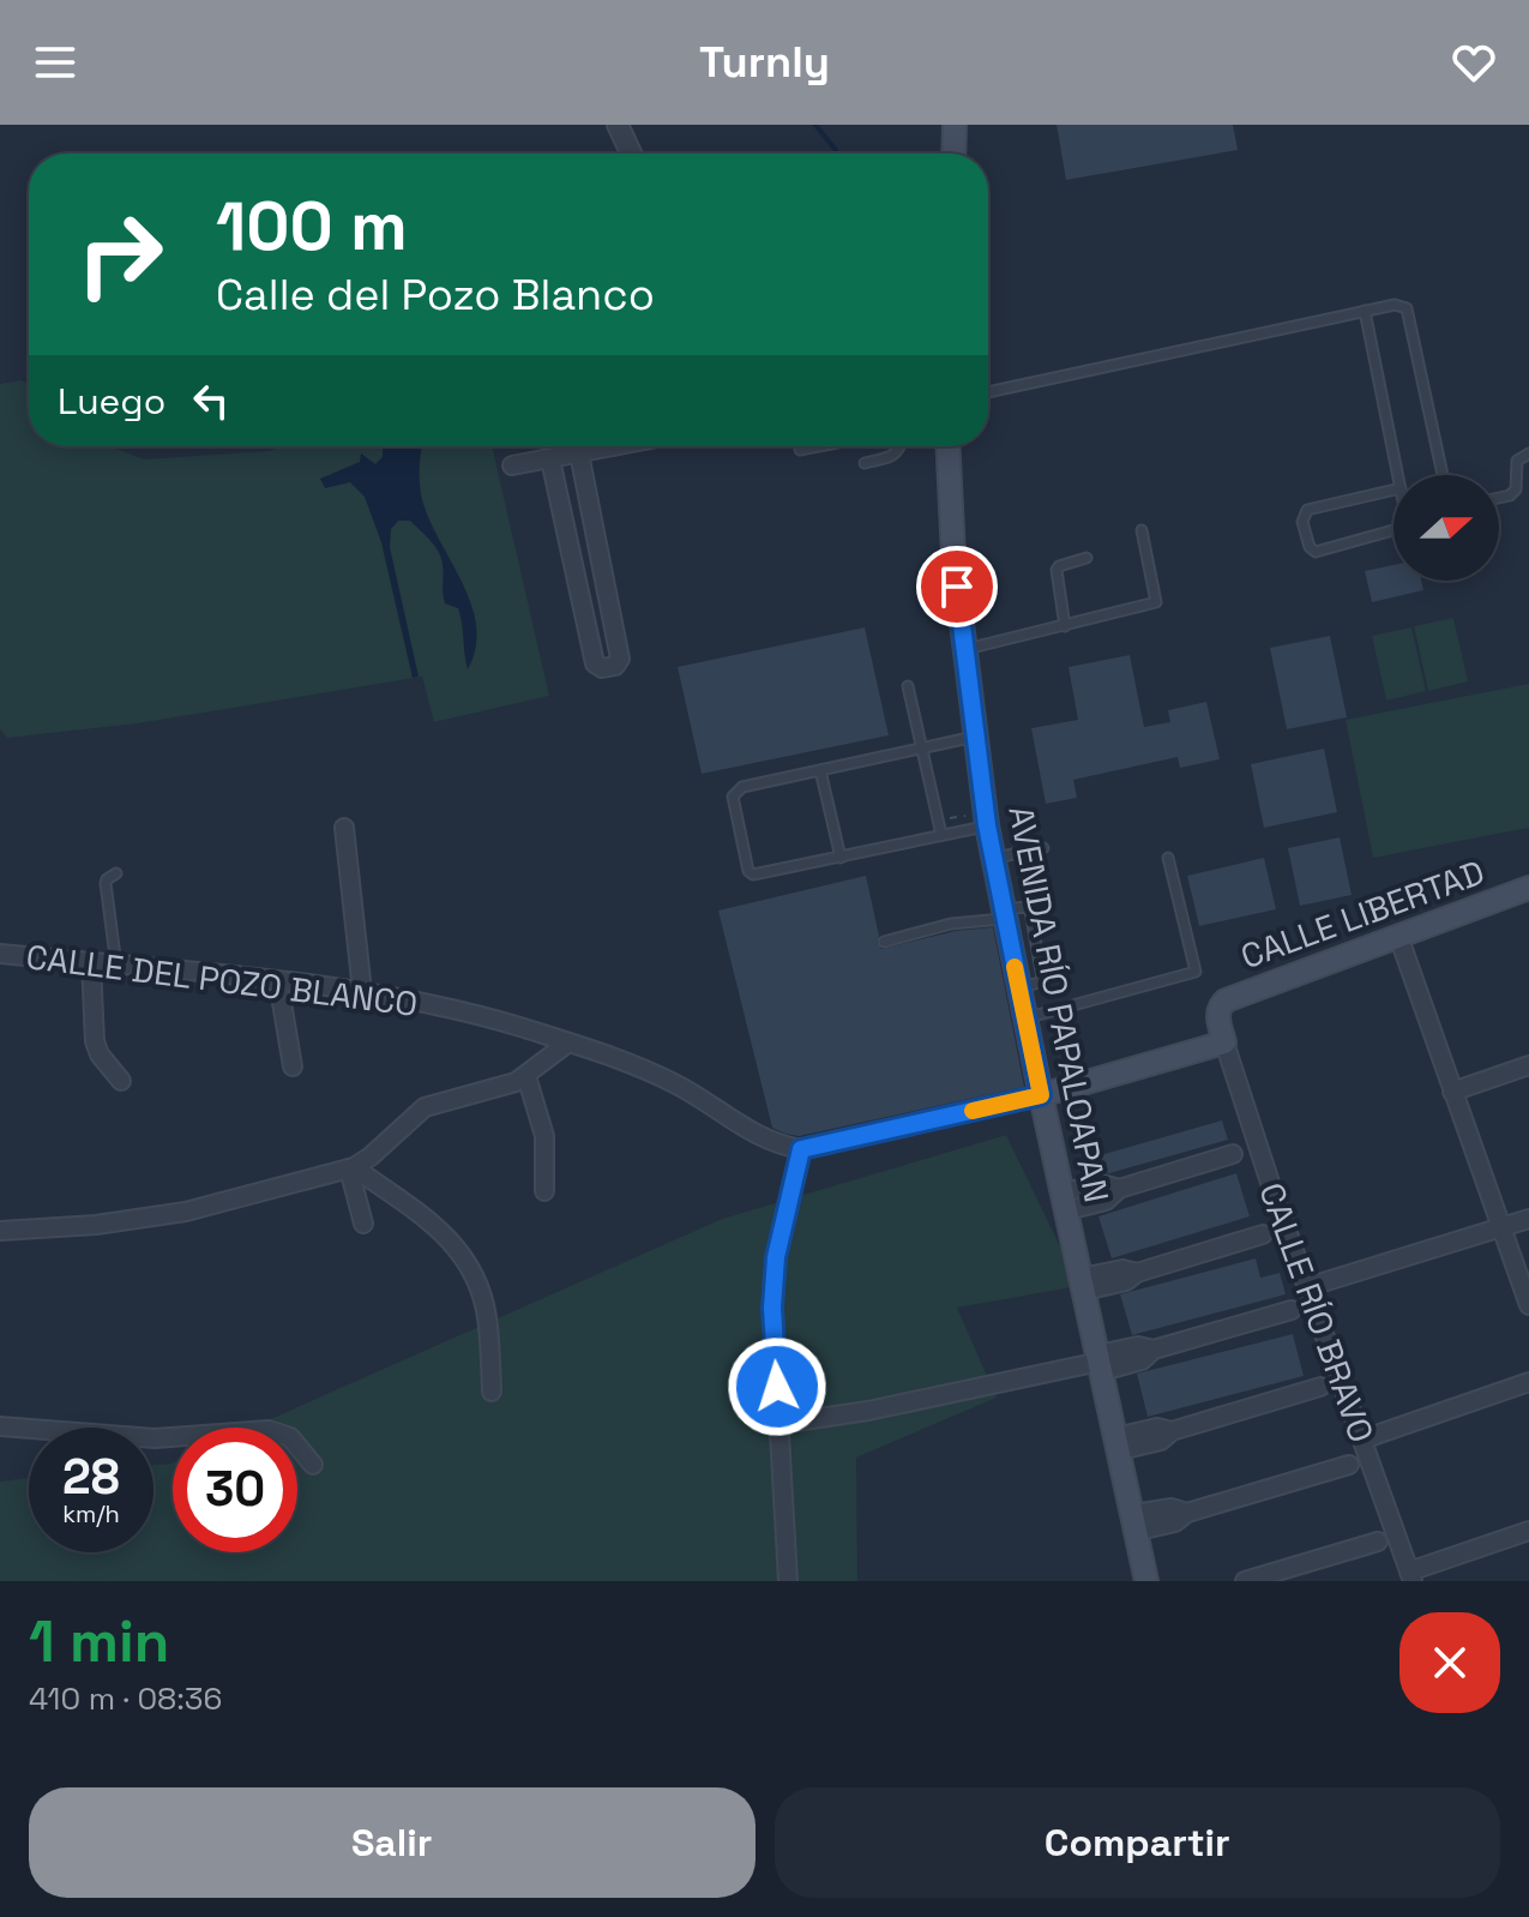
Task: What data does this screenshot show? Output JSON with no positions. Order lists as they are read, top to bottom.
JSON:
{
  "streets": {
    "main road": ["CALLE LIBERTAD", "AVENIDA RÍO PAPALOAPAN"],
    "street": ["CALLE DEL POZO BLANCO", "CALLE RÍO BRAVO"]
  },
  "crossings": [
    ["CALLE LIBERTAD", "CALLE RÍO BRAVO"],
    ["CALLE DEL POZO BLANCO", "AVENIDA RÍO PAPALOAPAN"]
  ],
  "north": "right",
  "page": {
    "header": "Turnly",
    "turn": ["100 m", "Calle del Pozo Blanco"],
    "then": "Luego",
    "speed": "28 km/h",
    "limit": "30",
    "heading": ["1 min", "410 m · 08:36"],
    "buttons": ["Salir", "Compartir"]
  }
}
